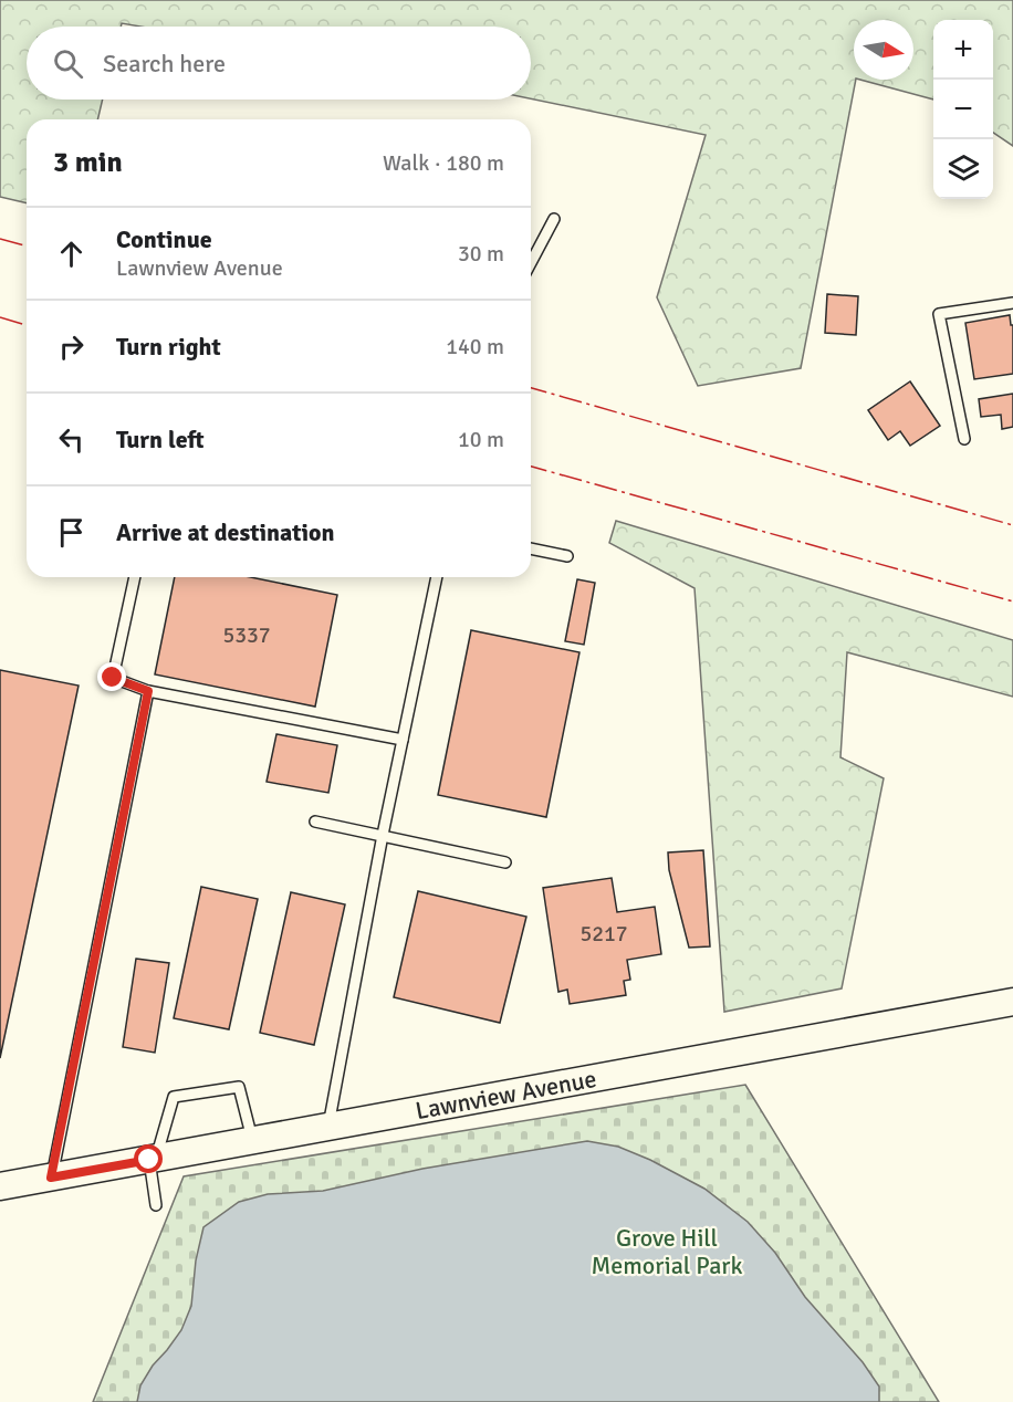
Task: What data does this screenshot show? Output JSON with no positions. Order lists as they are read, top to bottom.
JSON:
{
  "streets": {
    "street": ["Lawnview Avenue"]
  },
  "parks": ["Grove Hill Memorial Park"],
  "house_numbers": ["5337", "5217"],
  "north": "right",
  "page": {
    "map_buttons": ["+", "−"],
    "search": "Search here",
    "heading": ["3 min", "Walk · 180 m"],
    "list": [
      ["Continue", "Lawnview Avenue", "30 m"],
      ["Turn right", "140 m"],
      ["Turn left", "10 m"],
      "Arrive at destination"
    ]
  }
}
